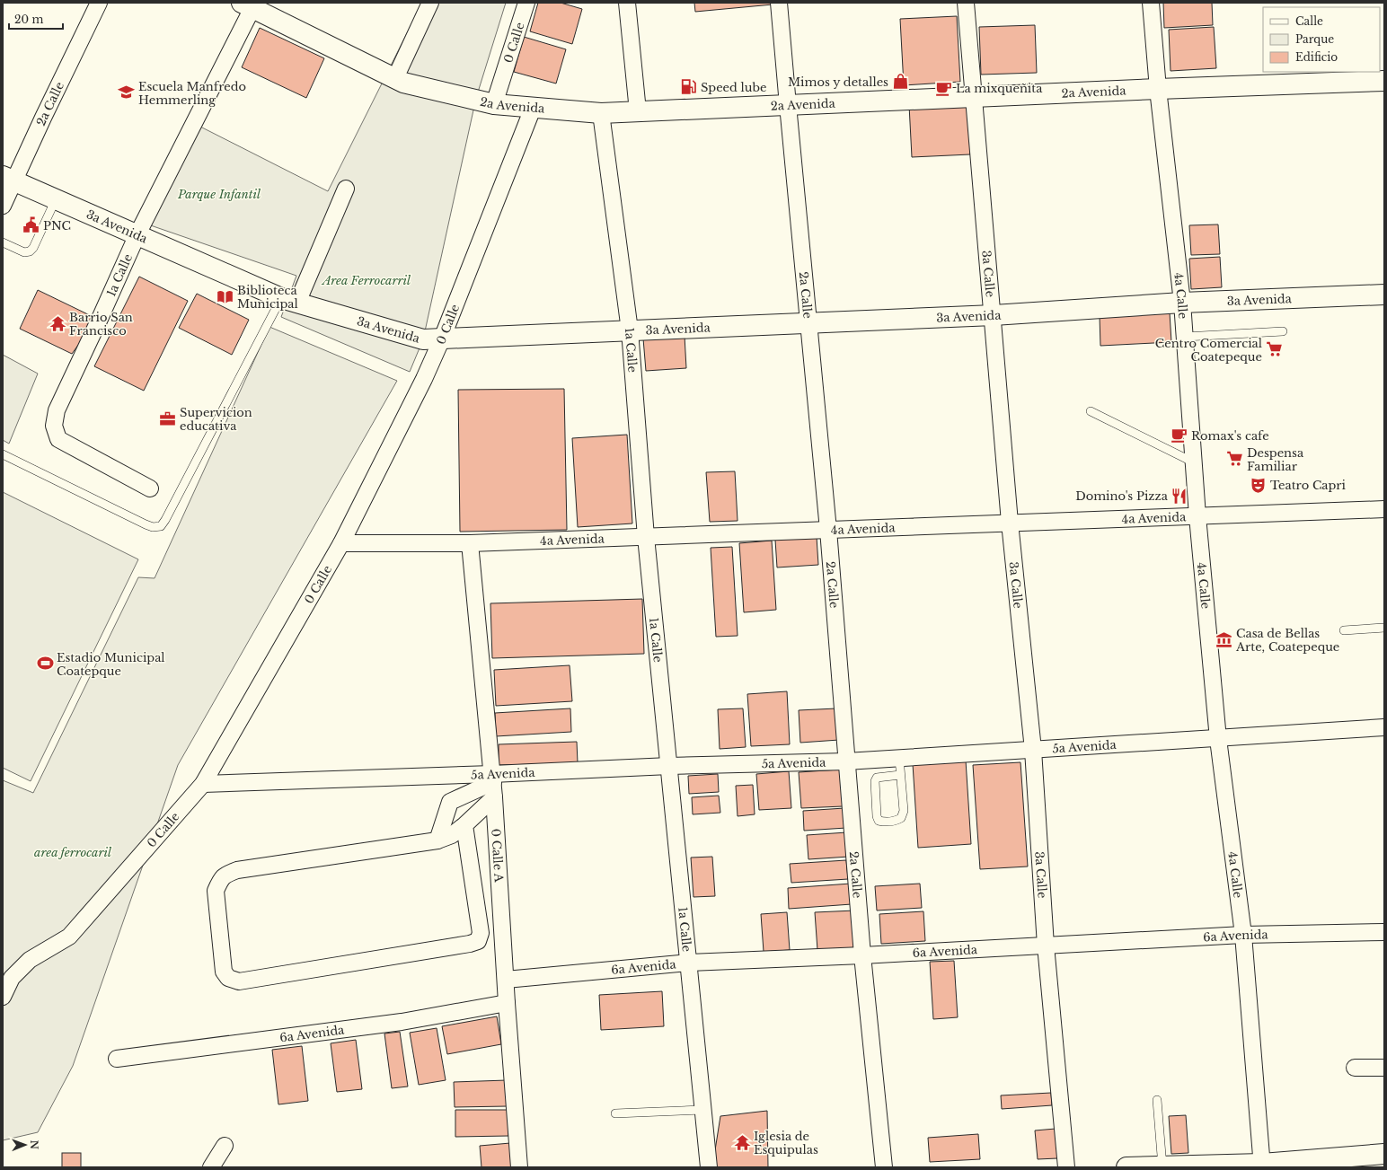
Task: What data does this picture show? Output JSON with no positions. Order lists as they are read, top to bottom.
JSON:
{
  "streets": {
    "main road": ["2a Avenida", "3a Avenida"],
    "street": [
      "0 Calle",
      "2a Calle",
      "3a Calle",
      "1a Calle",
      "4a Calle",
      "4a Avenida",
      "5a Avenida",
      "0 Calle A",
      "6a Avenida"
    ]
  },
  "crossings": [
    ["0 Calle", "2a Avenida"],
    ["0 Calle", "3a Avenida"],
    ["0 Calle", "4a Avenida"],
    ["0 Calle", "5a Avenida"],
    ["2a Avenida", "2a Calle"],
    ["2a Avenida", "3a Calle"],
    ["2a Avenida", "1a Calle"],
    ["2a Avenida", "4a Calle"],
    ["2a Calle", "3a Avenida"],
    ["2a Calle", "4a Avenida"],
    ["2a Calle", "5a Avenida"],
    ["2a Calle", "6a Avenida"],
    ["3a Avenida", "3a Calle"],
    ["3a Avenida", "1a Calle"],
    ["3a Avenida", "4a Calle"],
    ["3a Calle", "4a Avenida"],
    ["3a Calle", "5a Avenida"],
    ["3a Calle", "6a Avenida"],
    ["1a Calle", "4a Avenida"],
    ["1a Calle", "5a Avenida"],
    ["1a Calle", "6a Avenida"],
    ["4a Calle", "4a Avenida"],
    ["4a Calle", "5a Avenida"],
    ["4a Calle", "6a Avenida"],
    ["4a Avenida", "0 Calle A"],
    ["5a Avenida", "0 Calle A"],
    ["0 Calle A", "6a Avenida"]
  ],
  "parks": ["Parque Infantil", "Area Ferrocarril", "area ferrocaril"],
  "places": {
    "shop": ["Mimos y detalles"],
    "fuel station": ["Speed lube"],
    "cafe": ["La mixqueñita", "Romax's cafe"],
    "school or university": ["Escuela Manfredo Hemmerling"],
    "public building": ["PNC"],
    "library": ["Biblioteca Municipal"],
    "temple": ["Barrio San Francisco", "Iglesia de Esquipulas"],
    "supermarket": ["Centro Comercial Coatepeque", "Despensa Familiar"],
    "office": ["Supervicion educativa"],
    "theatre": ["Teatro Capri"],
    "restaurant": ["Domino's Pizza"],
    "museum": ["Casa de Bellas Arte, Coatepeque"],
    "sports": ["Estadio Municipal Coatepque"]
  },
  "legend": ["Calle", "Parque", "Edificio"],
  "scale_bar": "20 m",
  "north": "right"
}
